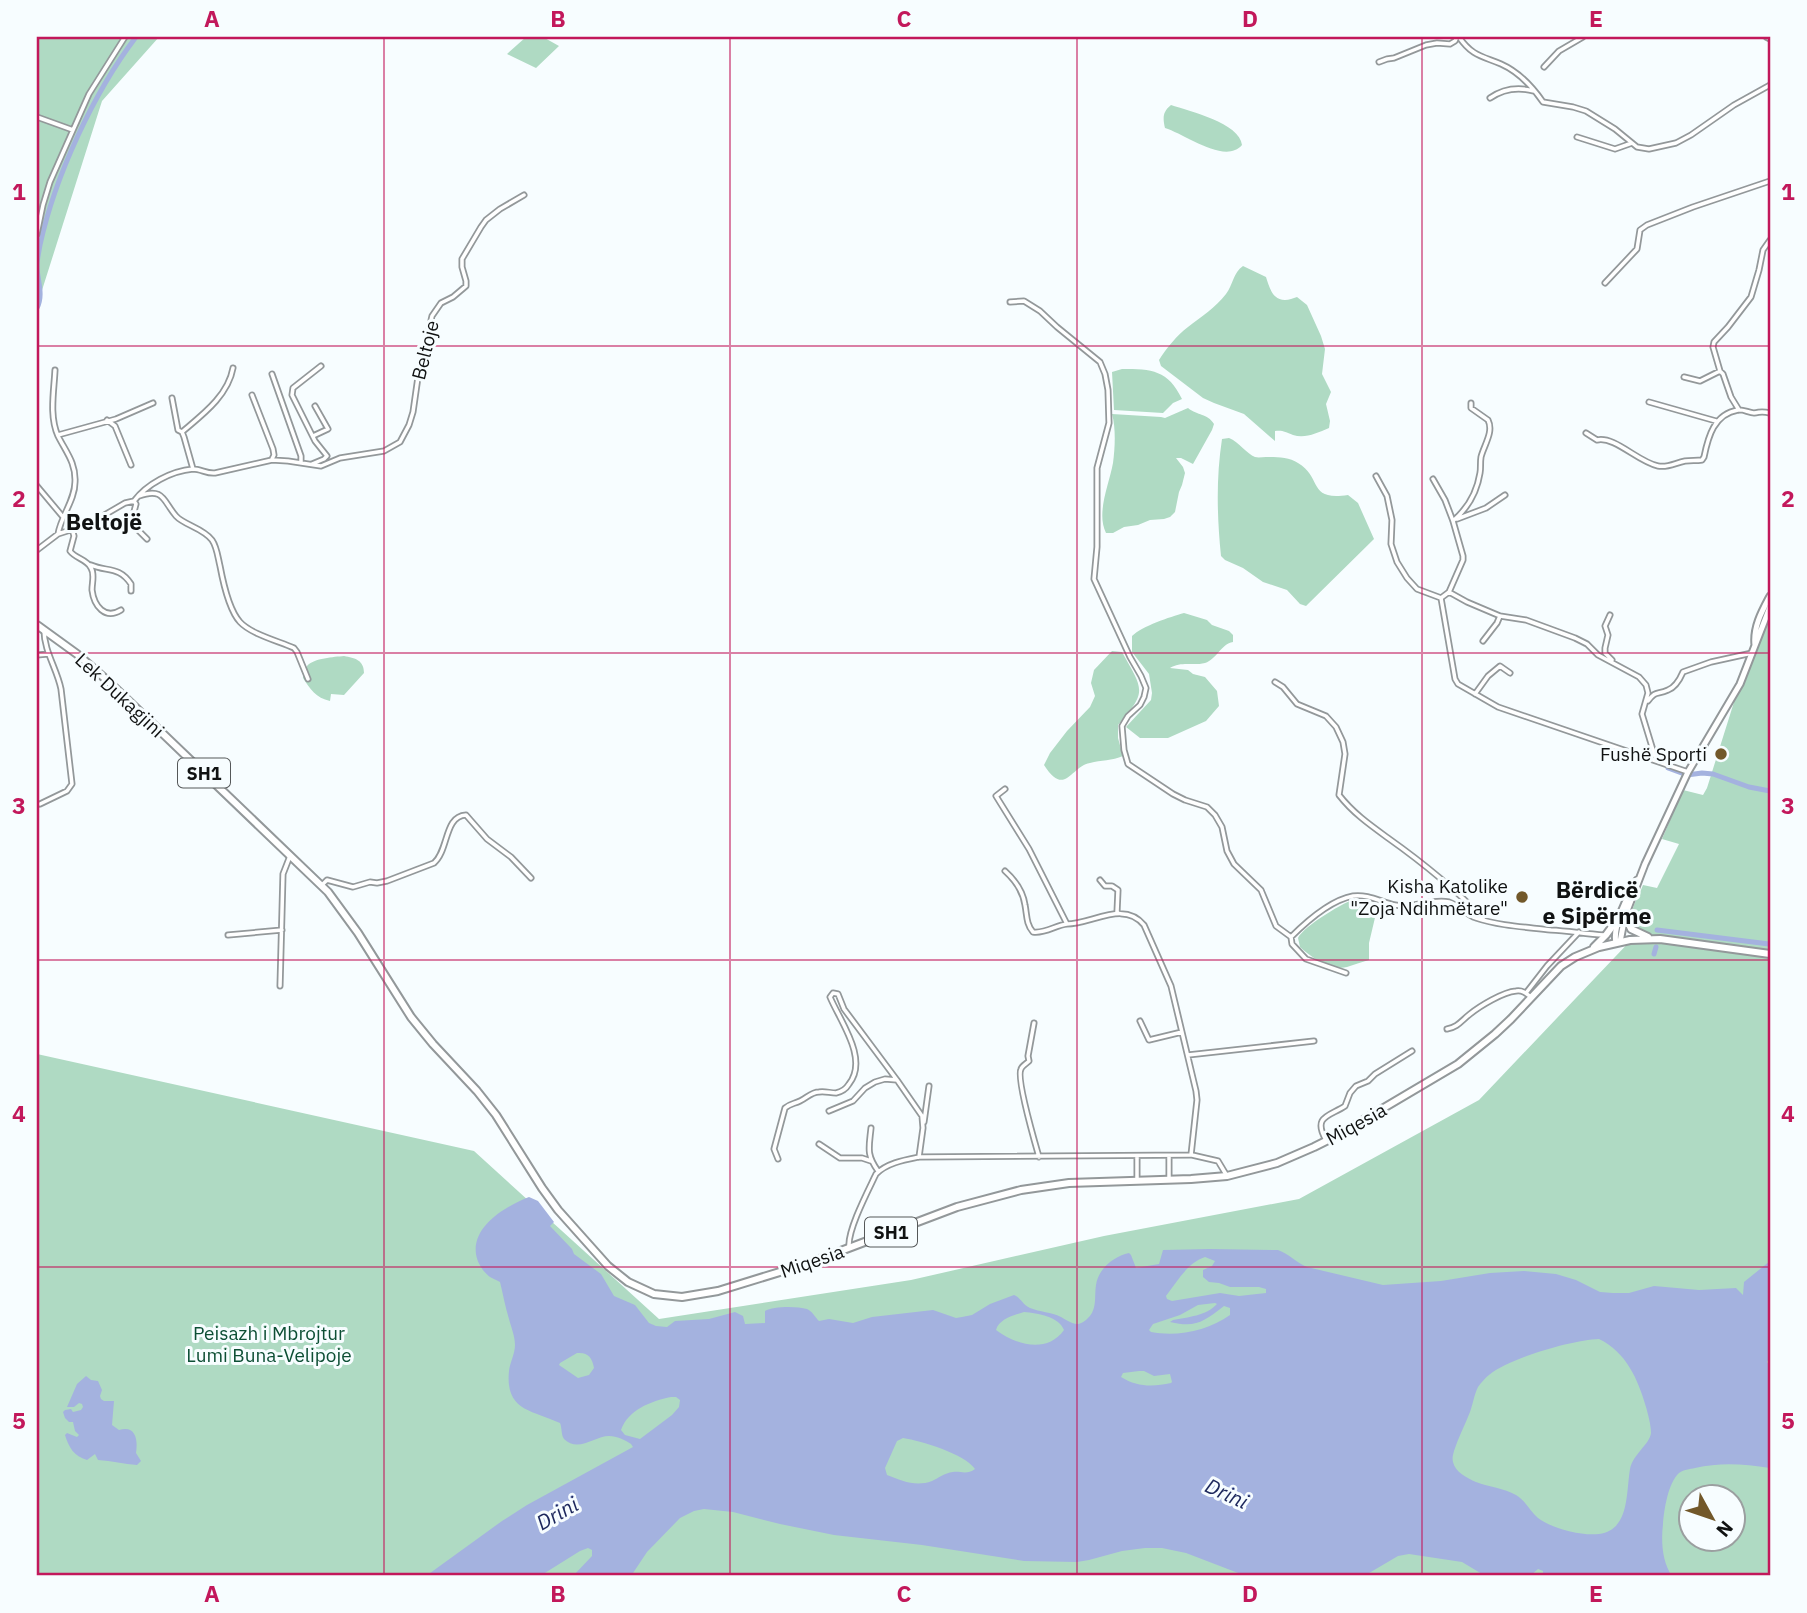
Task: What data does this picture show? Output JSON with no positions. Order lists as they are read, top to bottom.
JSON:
{
  "streets": {
    "main road": ["Lek Dukagjini", "SH1", "Miqesia"],
    "street": ["Beltoje"]
  },
  "crossings": [
    ["Lek Dukagjini", "Miqesia"],
    ["SH1", "Miqesia"]
  ],
  "districts": ["Beltojë", "Bërdicë e Sipërme"],
  "water": ["Drini"],
  "parks": ["Peisazh i Mbrojtur Lumi Buna-Velipoje"],
  "places": ["Fushë Sporti", "Kisha Katolike \"Zoja Ndihmëtare\""],
  "north": "bottom right",
  "grid": {
    "columns": [
      "A",
      "B",
      "C",
      "D",
      "E"
    ],
    "rows": [
      "1",
      "2",
      "3",
      "4",
      "5"
    ]
  }
}
